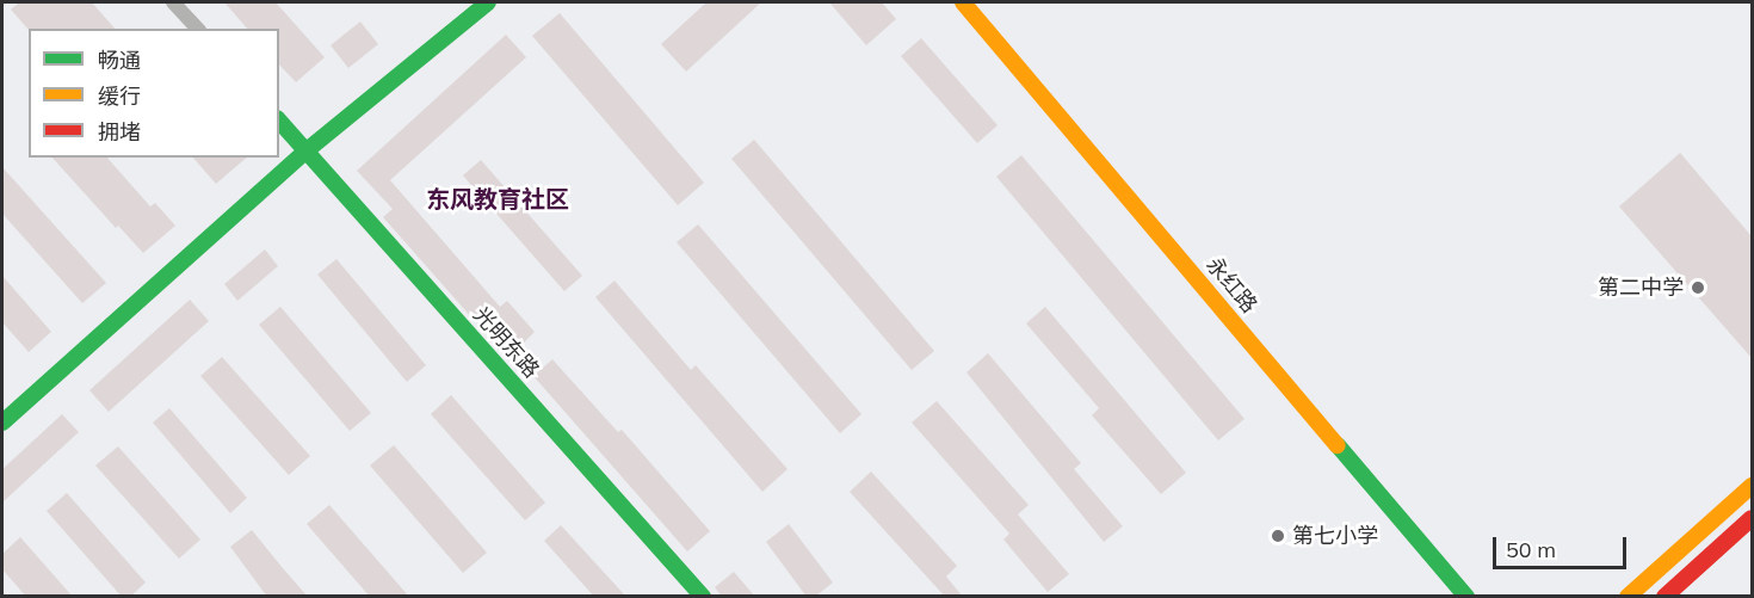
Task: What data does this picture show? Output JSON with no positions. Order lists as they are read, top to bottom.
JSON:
{
  "streets": {
    "street": ["永红路", "光明东路"]
  },
  "districts": ["东风教育社区"],
  "places": ["第二中学", "第七小学"],
  "legend": ["畅通", "缓行", "拥堵"],
  "scale_bar": "50 m"
}
